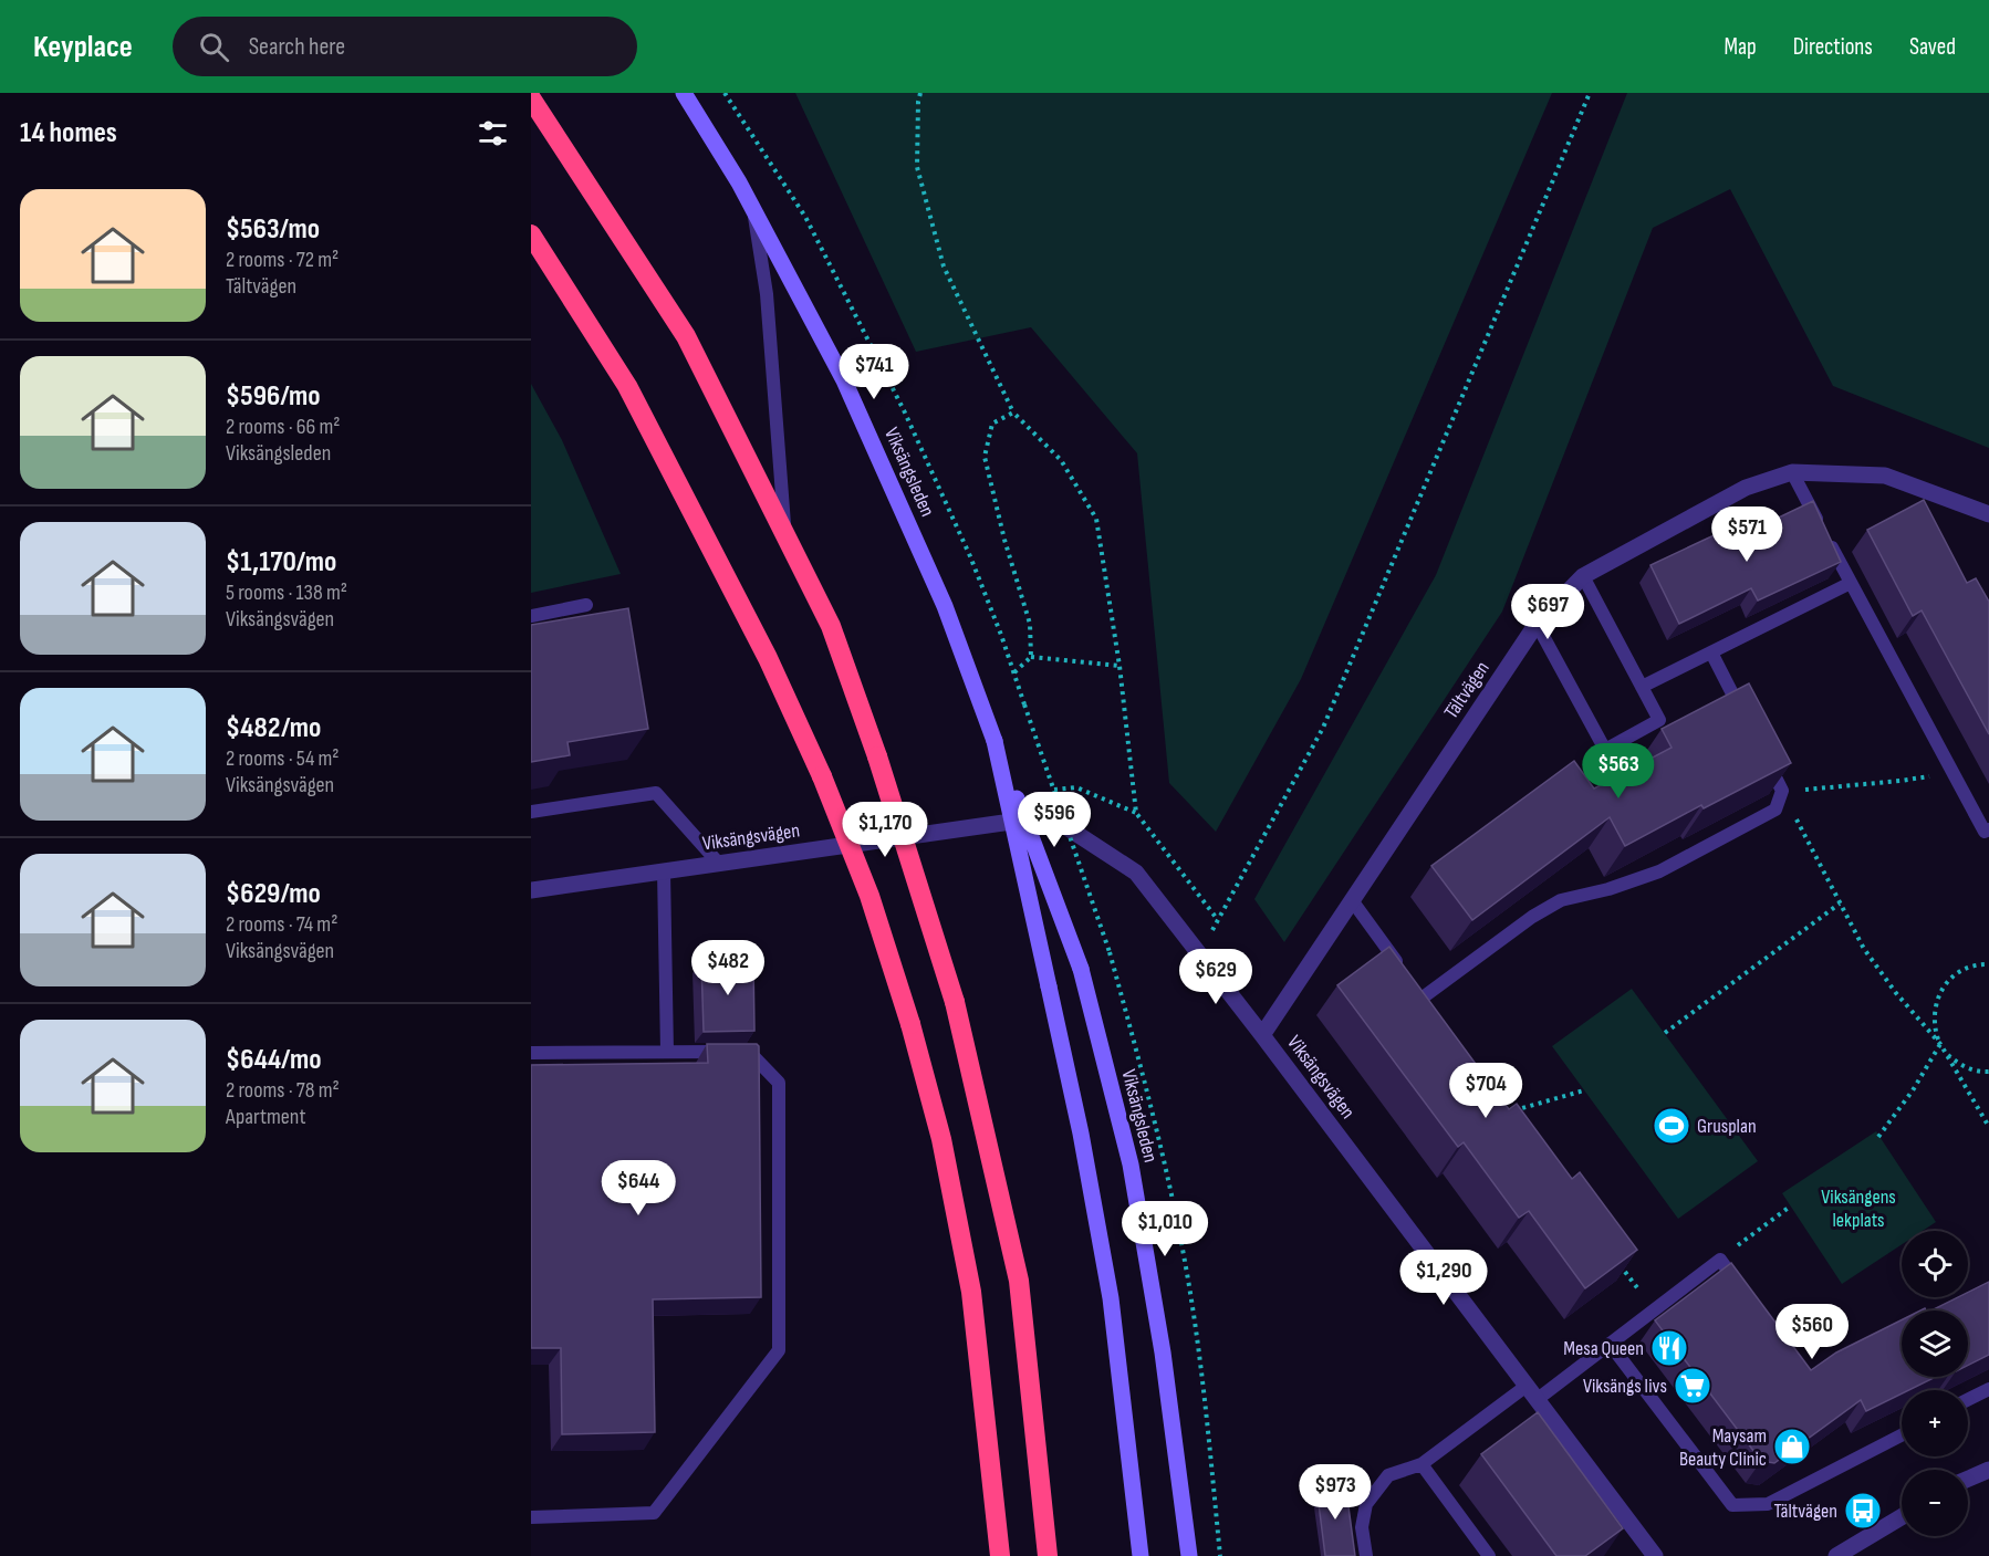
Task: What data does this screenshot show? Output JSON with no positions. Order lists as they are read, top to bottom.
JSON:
{
  "streets": {
    "main road": ["Viksängsleden"],
    "street": ["Tältvägen", "Viksängsvägen"]
  },
  "crossings": [
    ["Tältvägen", "Viksängsvägen"]
  ],
  "parks": ["Viksängens lekplats"],
  "places": {
    "sports": ["Grusplan"],
    "restaurant": ["Mesa Queen"],
    "supermarket": ["Viksängs livs"],
    "shop": ["Maysam Beauty Clinic"],
    "bus stop": ["Tältvägen"]
  },
  "page": {
    "header": "Keyplace",
    "search": "Search here",
    "nav": ["Map", "Directions", "Saved"],
    "heading": "14 homes",
    "list": [
      {
        "name": "$563/mo",
        "note": "2 rooms · 72 m² · Tältvägen"
      },
      {
        "name": "$596/mo",
        "note": "2 rooms · 66 m² · Viksängsleden"
      },
      {
        "name": "$1,170/mo",
        "note": "5 rooms · 138 m² · Viksängsvägen"
      },
      {
        "name": "$482/mo",
        "note": "2 rooms · 54 m² · Viksängsvägen"
      },
      {
        "name": "$629/mo",
        "note": "2 rooms · 74 m² · Viksängsvägen"
      },
      {
        "name": "$644/mo",
        "note": "2 rooms · 78 m² · Apartment"
      }
    ],
    "price": [
      "$741",
      "$571",
      "$697",
      "$563",
      "$596",
      "$1,170",
      "$482",
      "$629",
      "$704",
      "$644",
      "$1,010",
      "$1,290",
      "$560",
      "$973"
    ],
    "map_buttons": ["+", "−"]
  }
}
